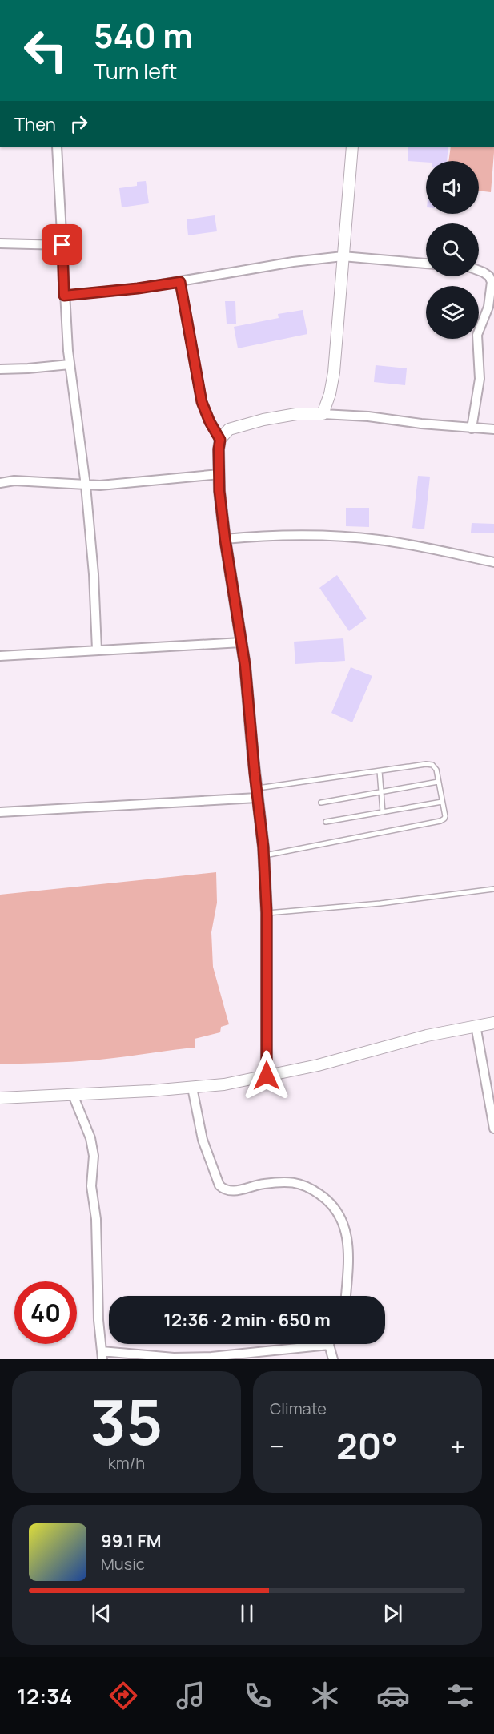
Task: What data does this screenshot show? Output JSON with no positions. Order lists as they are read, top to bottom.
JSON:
{
  "page": {
    "turn": ["540 m", "Turn left"],
    "then": "Then",
    "limit": "40",
    "trip": "12:36 · 2 min · 650 m",
    "tile": [
      ["35", "km/h"],
      "Climate"
    ],
    "heat": ["−", "20°", "+"],
    "song": ["99.1 FM", "Music"],
    "tabs": "12:34"
  }
}
